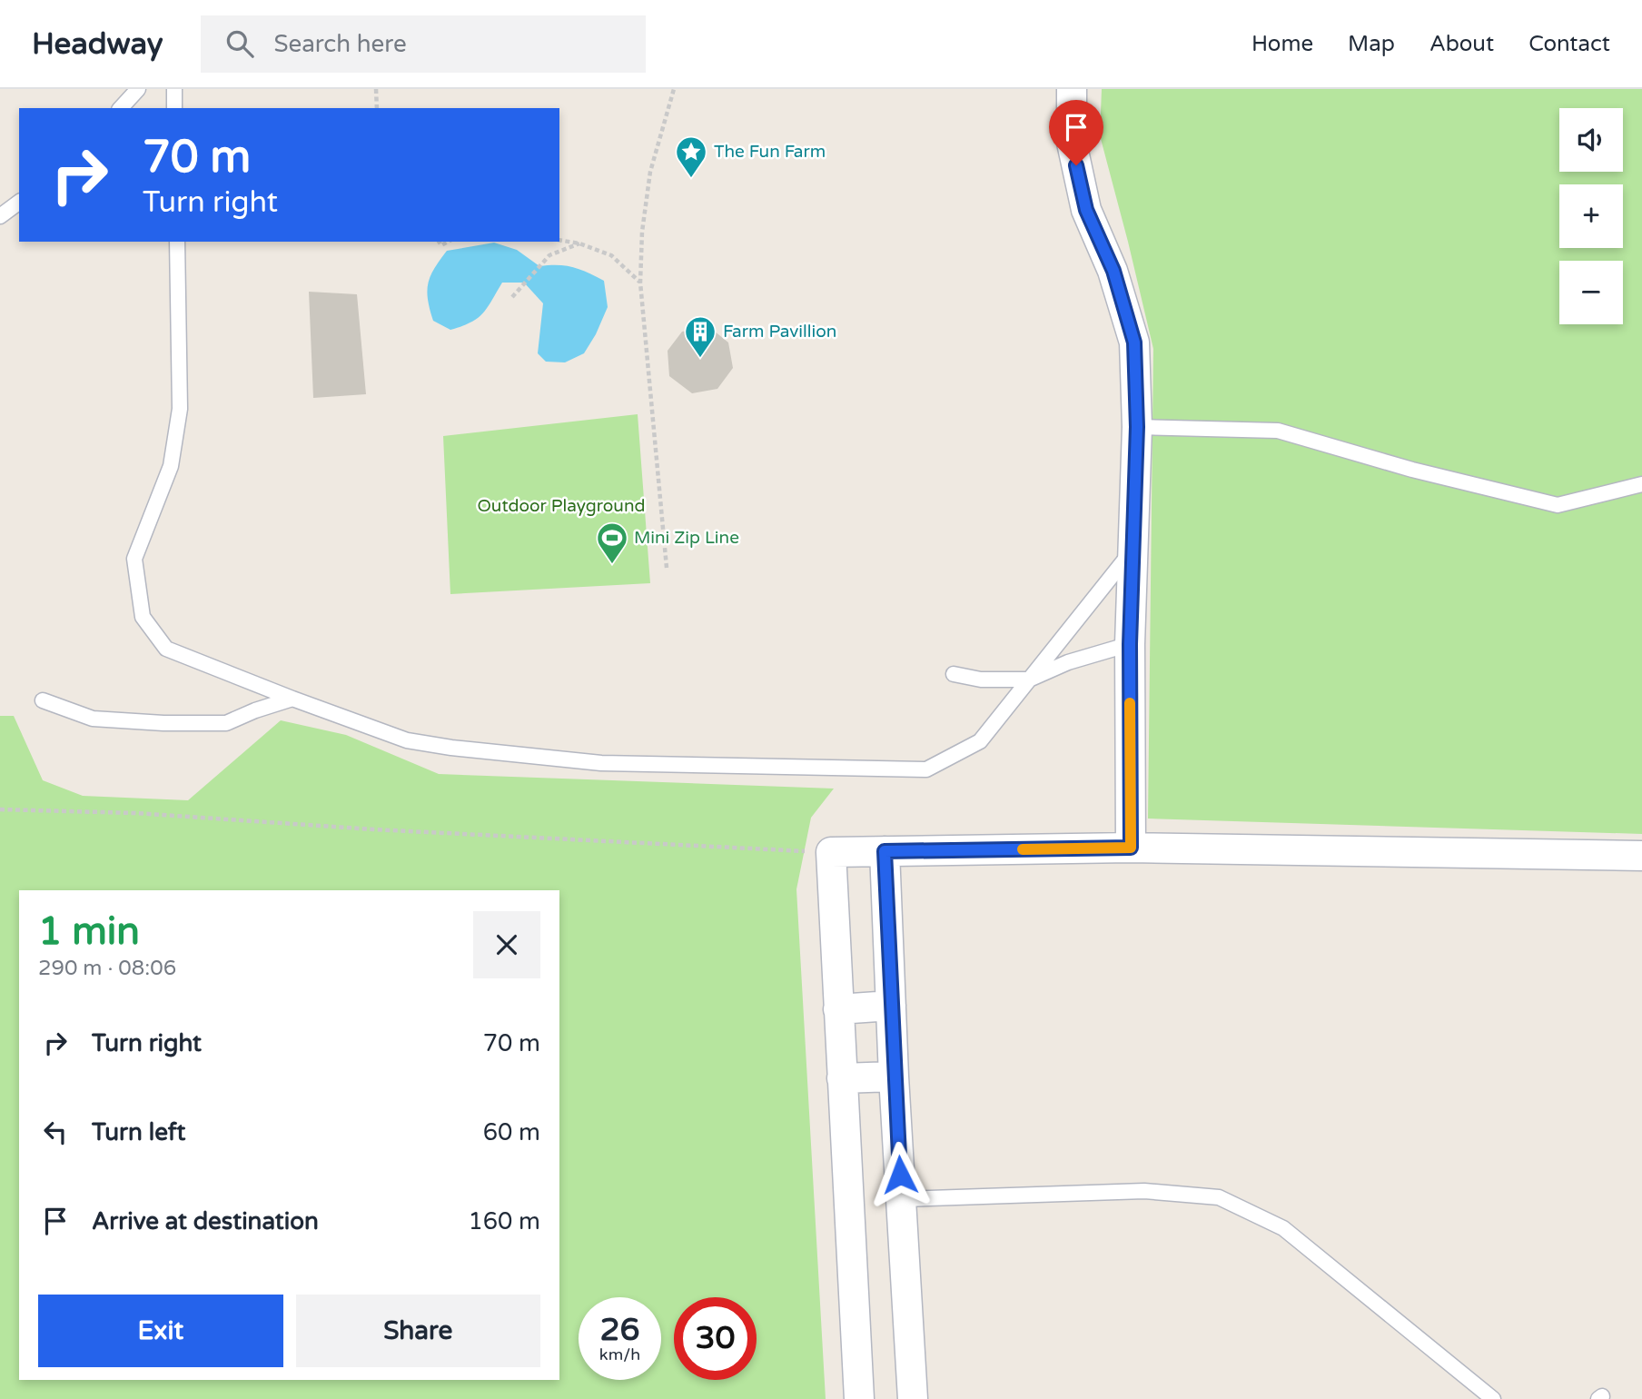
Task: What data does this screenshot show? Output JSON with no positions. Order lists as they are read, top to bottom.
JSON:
{
  "parks": ["Outdoor Playground"],
  "places": {
    "place": ["The Fun Farm"],
    "building": ["Farm Pavillion"],
    "sports": ["Mini Zip Line"]
  },
  "page": {
    "header": "Headway",
    "search": "Search here",
    "nav": [
      "Home",
      "Map",
      "About",
      "Contact"
    ],
    "map_buttons": ["+", "−"],
    "turn": ["70 m", "Turn right"],
    "heading": ["1 min", "290 m · 08:06"],
    "list": [
      {
        "name": "Turn right",
        "value": "70 m"
      },
      {
        "name": "Turn left",
        "value": "60 m"
      },
      {
        "name": "Arrive at destination",
        "value": "160 m"
      }
    ],
    "buttons": ["Exit", "Share"],
    "speed": "26 km/h",
    "limit": "30"
  }
}
